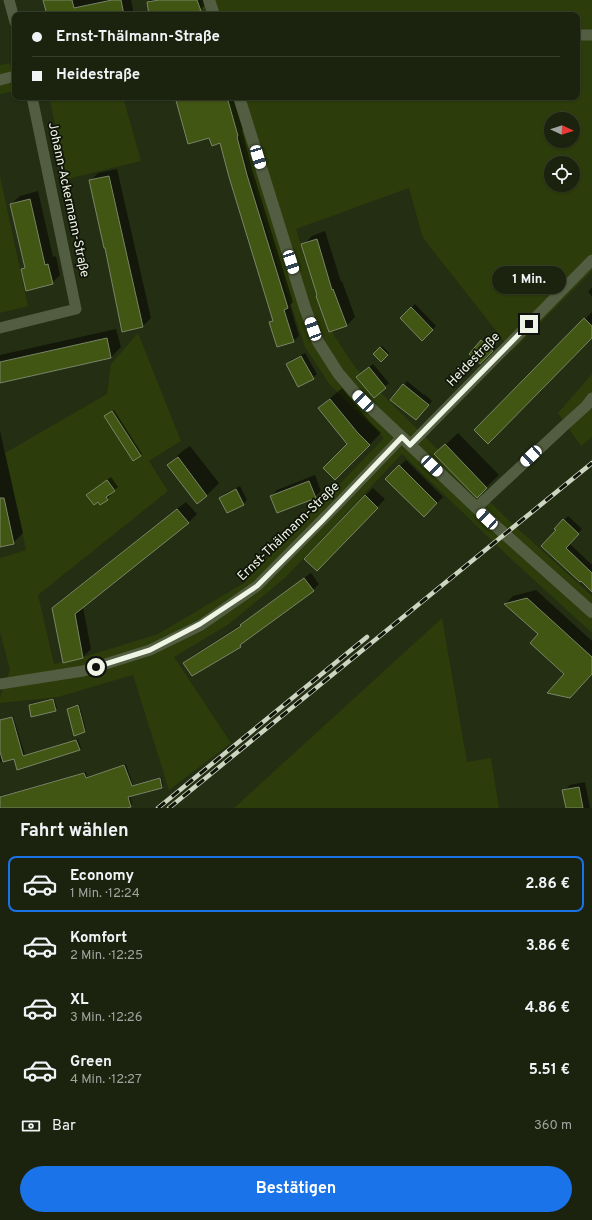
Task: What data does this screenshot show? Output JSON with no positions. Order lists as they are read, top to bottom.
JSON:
{
  "streets": {
    "street": ["Johann-Ackermann-Straße", "Heidestraße", "Ernst-Thälmann-Straße"]
  },
  "crossings": [
    ["Heidestraße", "Ernst-Thälmann-Straße"]
  ],
  "north": "right",
  "page": {
    "banner": ["Ernst-Thälmann-Straße", "Heidestraße"],
    "bubble": "1 Min.",
    "heading": "Fahrt wählen",
    "list": [
      {
        "name": "Economy",
        "note": "1 Min. · 12:24",
        "value": "2.86 €"
      },
      {
        "name": "Komfort",
        "note": "2 Min. · 12:25",
        "value": "3.86 €"
      },
      {
        "name": "XL",
        "note": "3 Min. · 12:26",
        "value": "4.86 €"
      },
      {
        "name": "Green",
        "note": "4 Min. · 12:27",
        "value": "5.51 €"
      }
    ],
    "pay": ["Bar", "360 m"],
    "buttons": "Bestätigen"
  }
}
